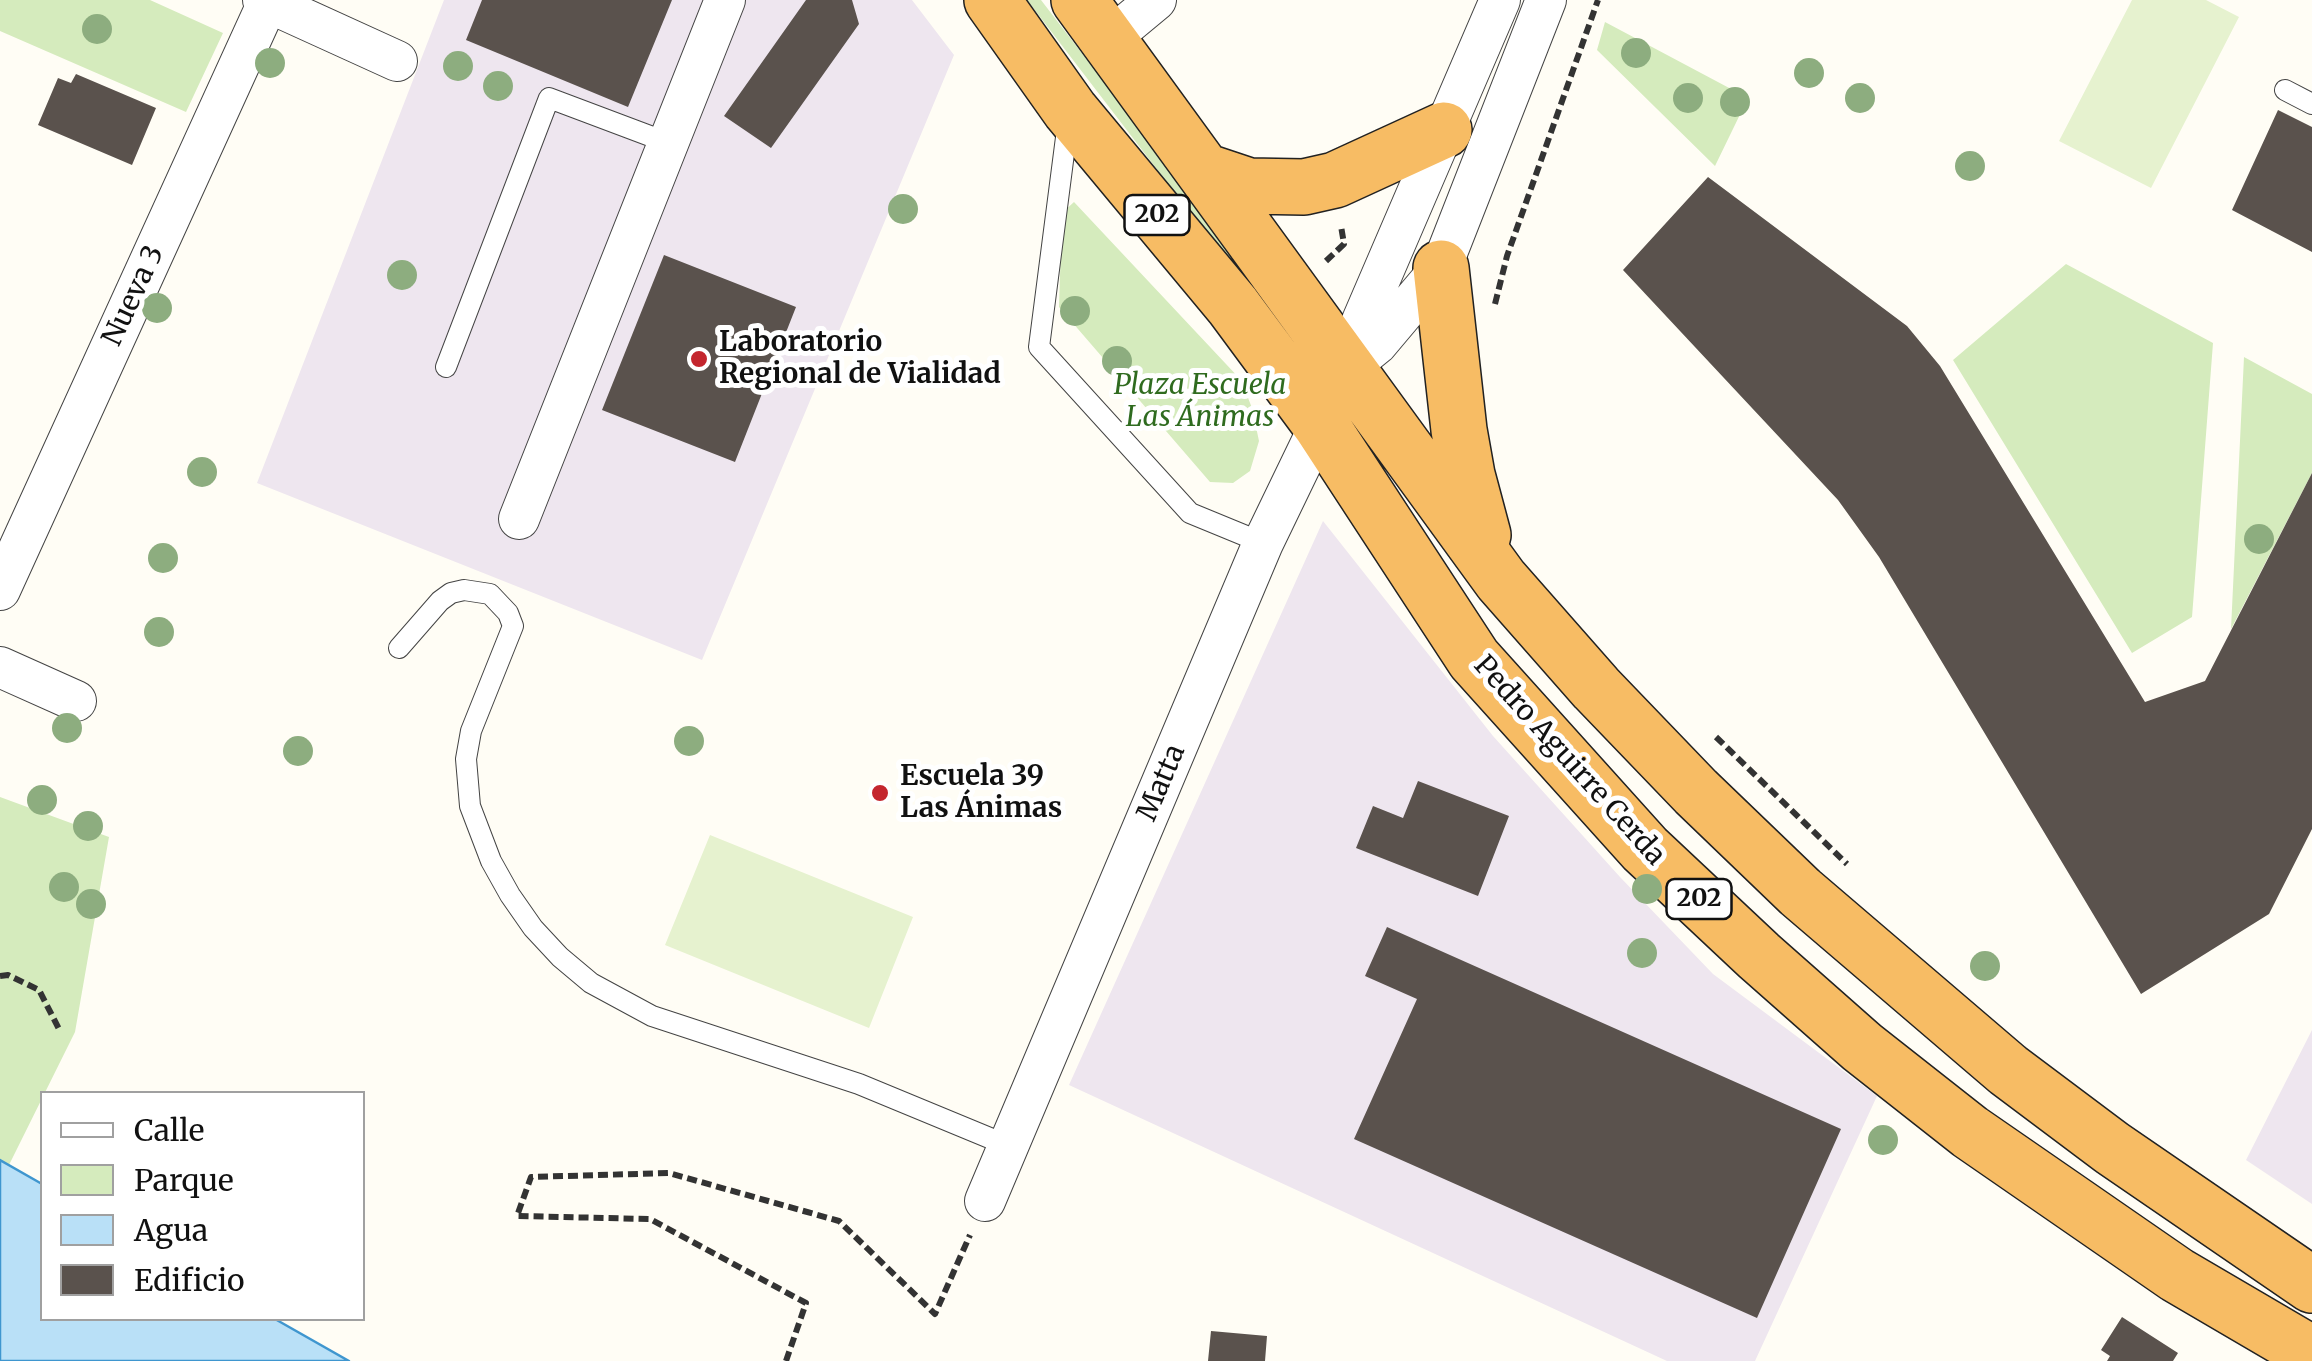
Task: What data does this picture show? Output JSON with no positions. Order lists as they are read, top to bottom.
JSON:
{
  "streets": {
    "highway": ["202", "Pedro Aguirre Cerda"],
    "street": ["Nueva 3", "Matta"]
  },
  "crossings": [
    ["202", "Matta"],
    ["Pedro Aguirre Cerda", "Matta"]
  ],
  "parks": ["Plaza Escuela Las Ánimas"],
  "places": ["Laboratorio Regional de Vialidad", "Escuela 39 Las Ánimas"],
  "legend": [
    "Calle",
    "Parque",
    "Agua",
    "Edificio"
  ]
}
